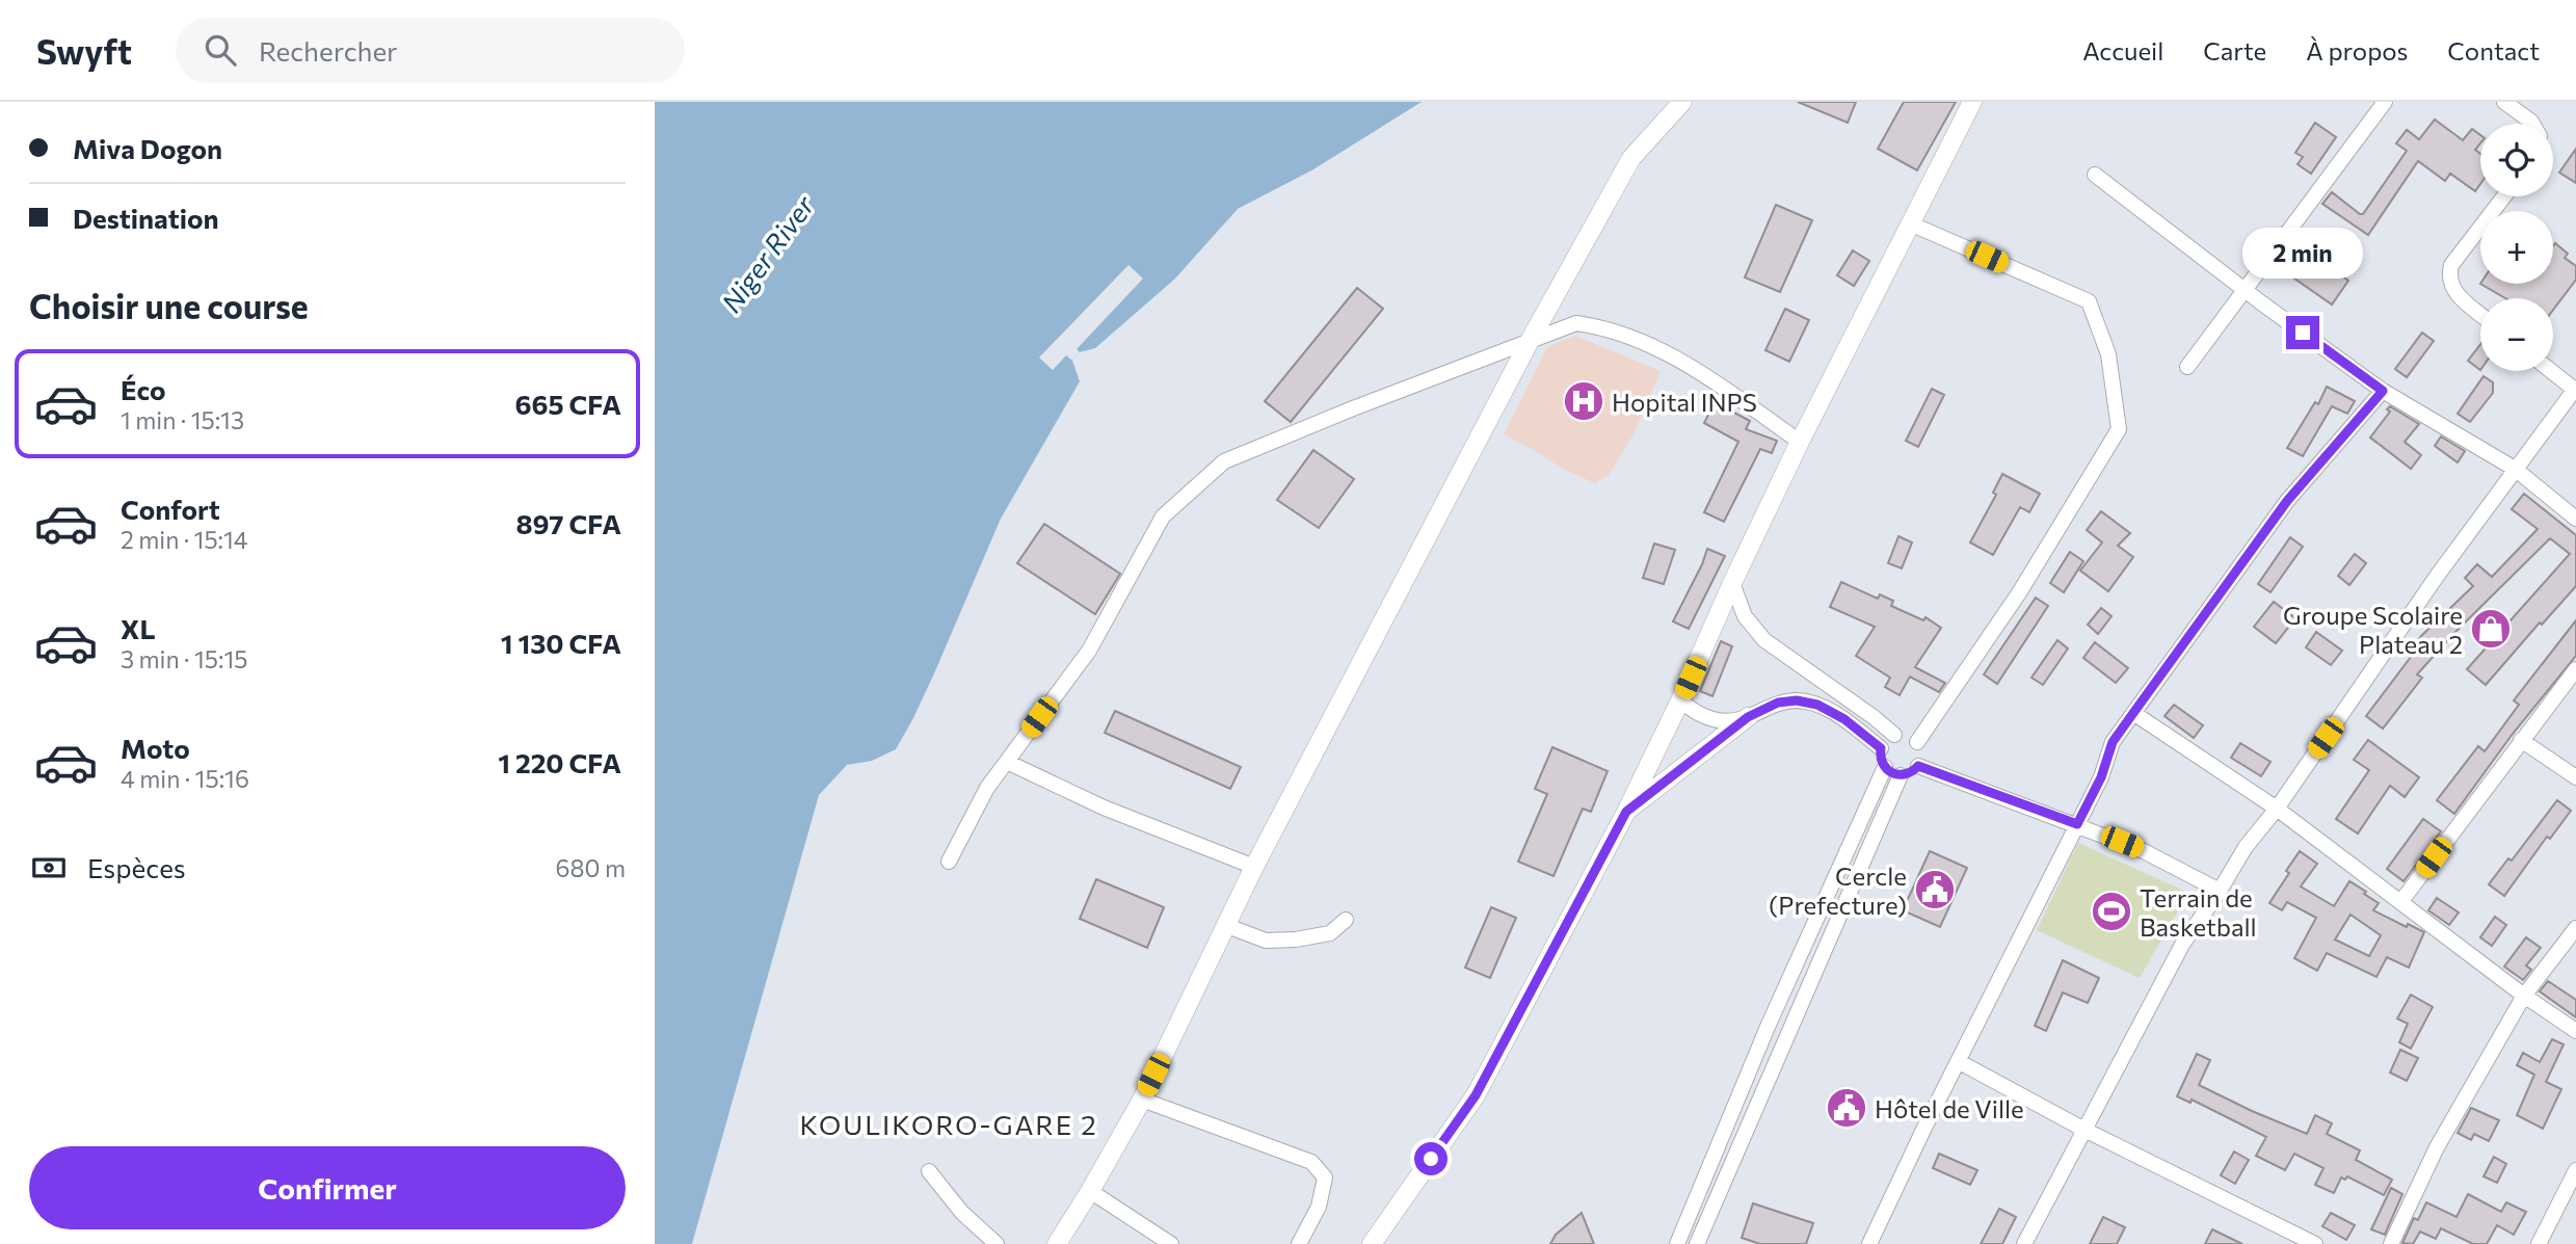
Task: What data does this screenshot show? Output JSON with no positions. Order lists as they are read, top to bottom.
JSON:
{
  "districts": ["KOULIKORO-GARE 2"],
  "water": ["Niger River"],
  "places": {
    "hospital": ["Hopital INPS"],
    "shop": ["Groupe Scolaire Plateau 2"],
    "public building": ["Cercle (Prefecture)", "Hôtel de Ville"],
    "sports": ["Terrain de Basketball"]
  },
  "page": {
    "header": "Swyft",
    "search": "Rechercher",
    "nav": [
      "Accueil",
      "Carte",
      "À propos",
      "Contact"
    ],
    "banner": ["Miva Dogon", "Destination"],
    "map_buttons": ["+", "−"],
    "bubble": "2 min",
    "heading": "Choisir une course",
    "list": [
      {
        "name": "Éco",
        "note": "1 min · 15:13",
        "value": "665 CFA"
      },
      {
        "name": "Confort",
        "note": "2 min · 15:14",
        "value": "897 CFA"
      },
      {
        "name": "XL",
        "note": "3 min · 15:15",
        "value": "1 130 CFA"
      },
      {
        "name": "Moto",
        "note": "4 min · 15:16",
        "value": "1 220 CFA"
      }
    ],
    "pay": ["Espèces", "680 m"],
    "buttons": "Confirmer"
  }
}
